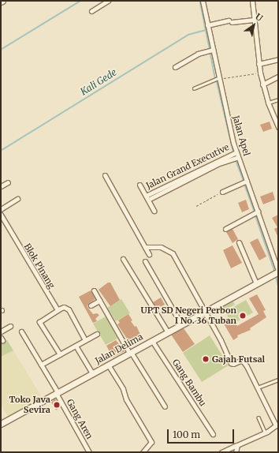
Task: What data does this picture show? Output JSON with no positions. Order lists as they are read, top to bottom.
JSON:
{
  "streets": {
    "street": [
      "Jalan Apel",
      "Jalan Grand Executive",
      "Blok Pinang",
      "Jalan Delima",
      "Gang Bambu",
      "Gang Aren"
    ]
  },
  "crossings": [
    ["Jalan Apel", "Jalan Grand Executive"],
    ["Jalan Apel", "Jalan Delima"],
    ["Jalan Delima", "Gang Bambu"],
    ["Jalan Delima", "Gang Aren"]
  ],
  "water": ["Kali Gede"],
  "places": ["UPT SD Negeri Perbon I No. 36 Tuban", "Gajah Futsal", "Toko Java Sevira"],
  "scale_bar": "100 m",
  "north": "top right"
}
